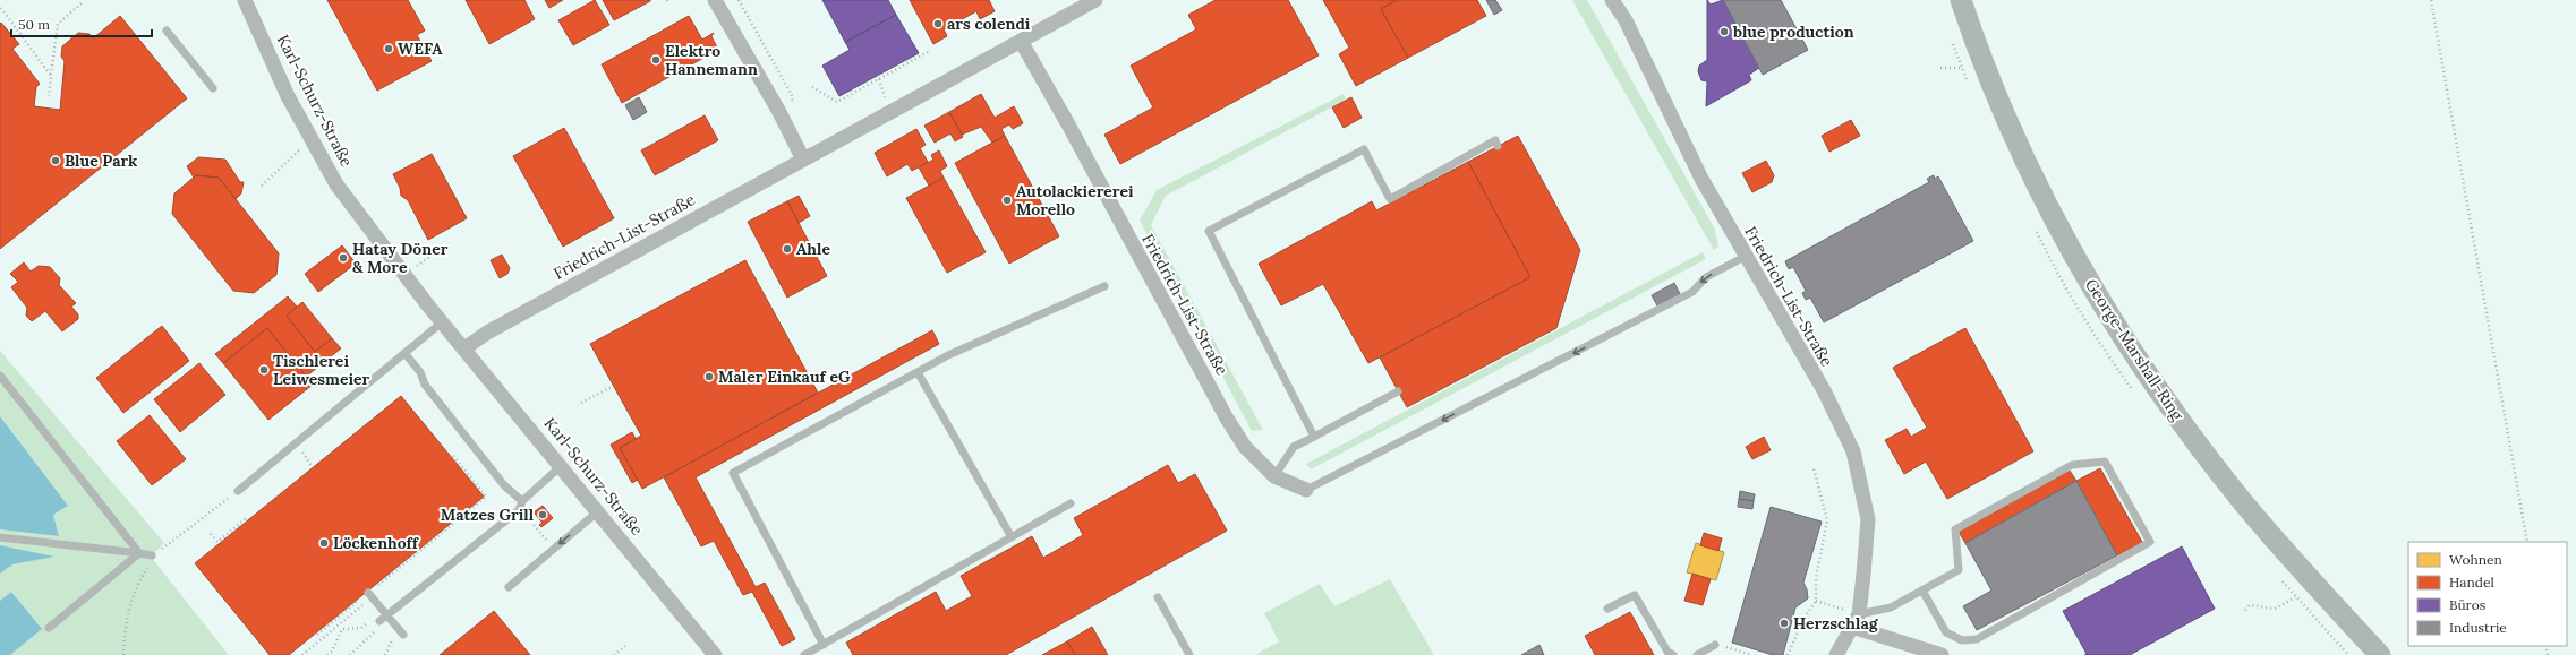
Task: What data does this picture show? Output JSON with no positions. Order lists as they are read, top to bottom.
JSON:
{
  "streets": {
    "main road": ["George-Marshall-Ring"],
    "street": ["Karl-Schurz-Straße", "Friedrich-List-Straße"]
  },
  "crossings": [
    ["Karl-Schurz-Straße", "Friedrich-List-Straße"]
  ],
  "places": [
    "ars colendi",
    "blue production",
    "WEFA",
    "Elektro Hannemann",
    "Blue Park",
    "Autolackiererei Morello",
    "Ahle",
    "Hatay Döner & More",
    "Tischlerei Leiwesmeier",
    "Maler Einkauf eG",
    "Matzes Grill",
    "Löckenhoff",
    "Herzschlag"
  ],
  "legend": [
    "Wohnen",
    "Handel",
    "Büros",
    "Industrie"
  ],
  "scale_bar": "50 m"
}
